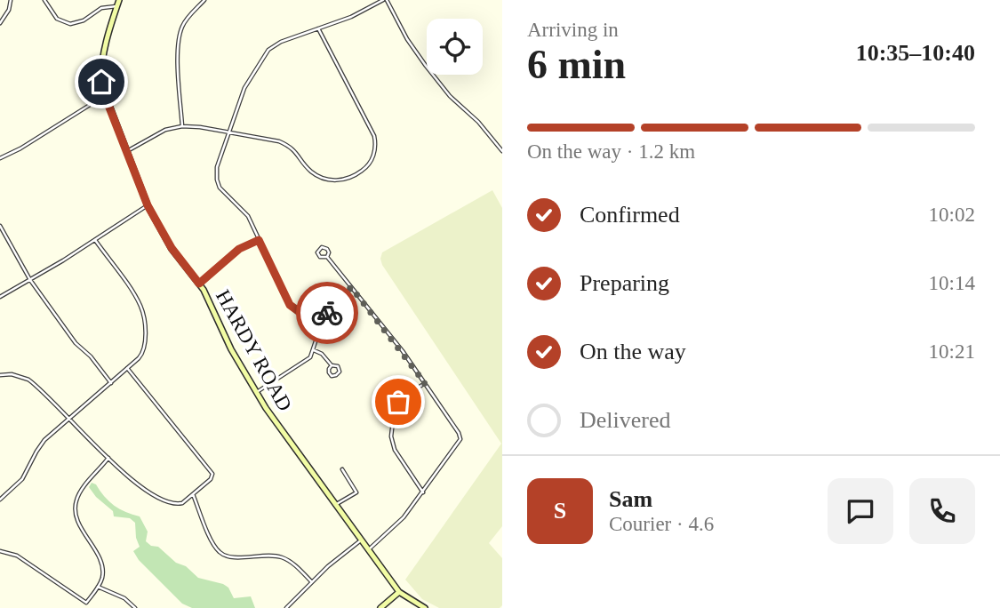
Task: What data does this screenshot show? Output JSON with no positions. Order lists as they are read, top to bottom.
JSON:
{
  "streets": {
    "street": ["HARDY ROAD"]
  },
  "page": {
    "heading": ["6 min", "Arriving in", "10:35–10:40"],
    "panel": ["Sam", "Courier · 4.6"],
    "bar": "On the way · 1.2 km",
    "list": [
      ["Confirmed", "10:02"],
      ["Preparing", "10:14"],
      ["On the way", "10:21"],
      "Delivered"
    ],
    "round": "S"
  }
}
